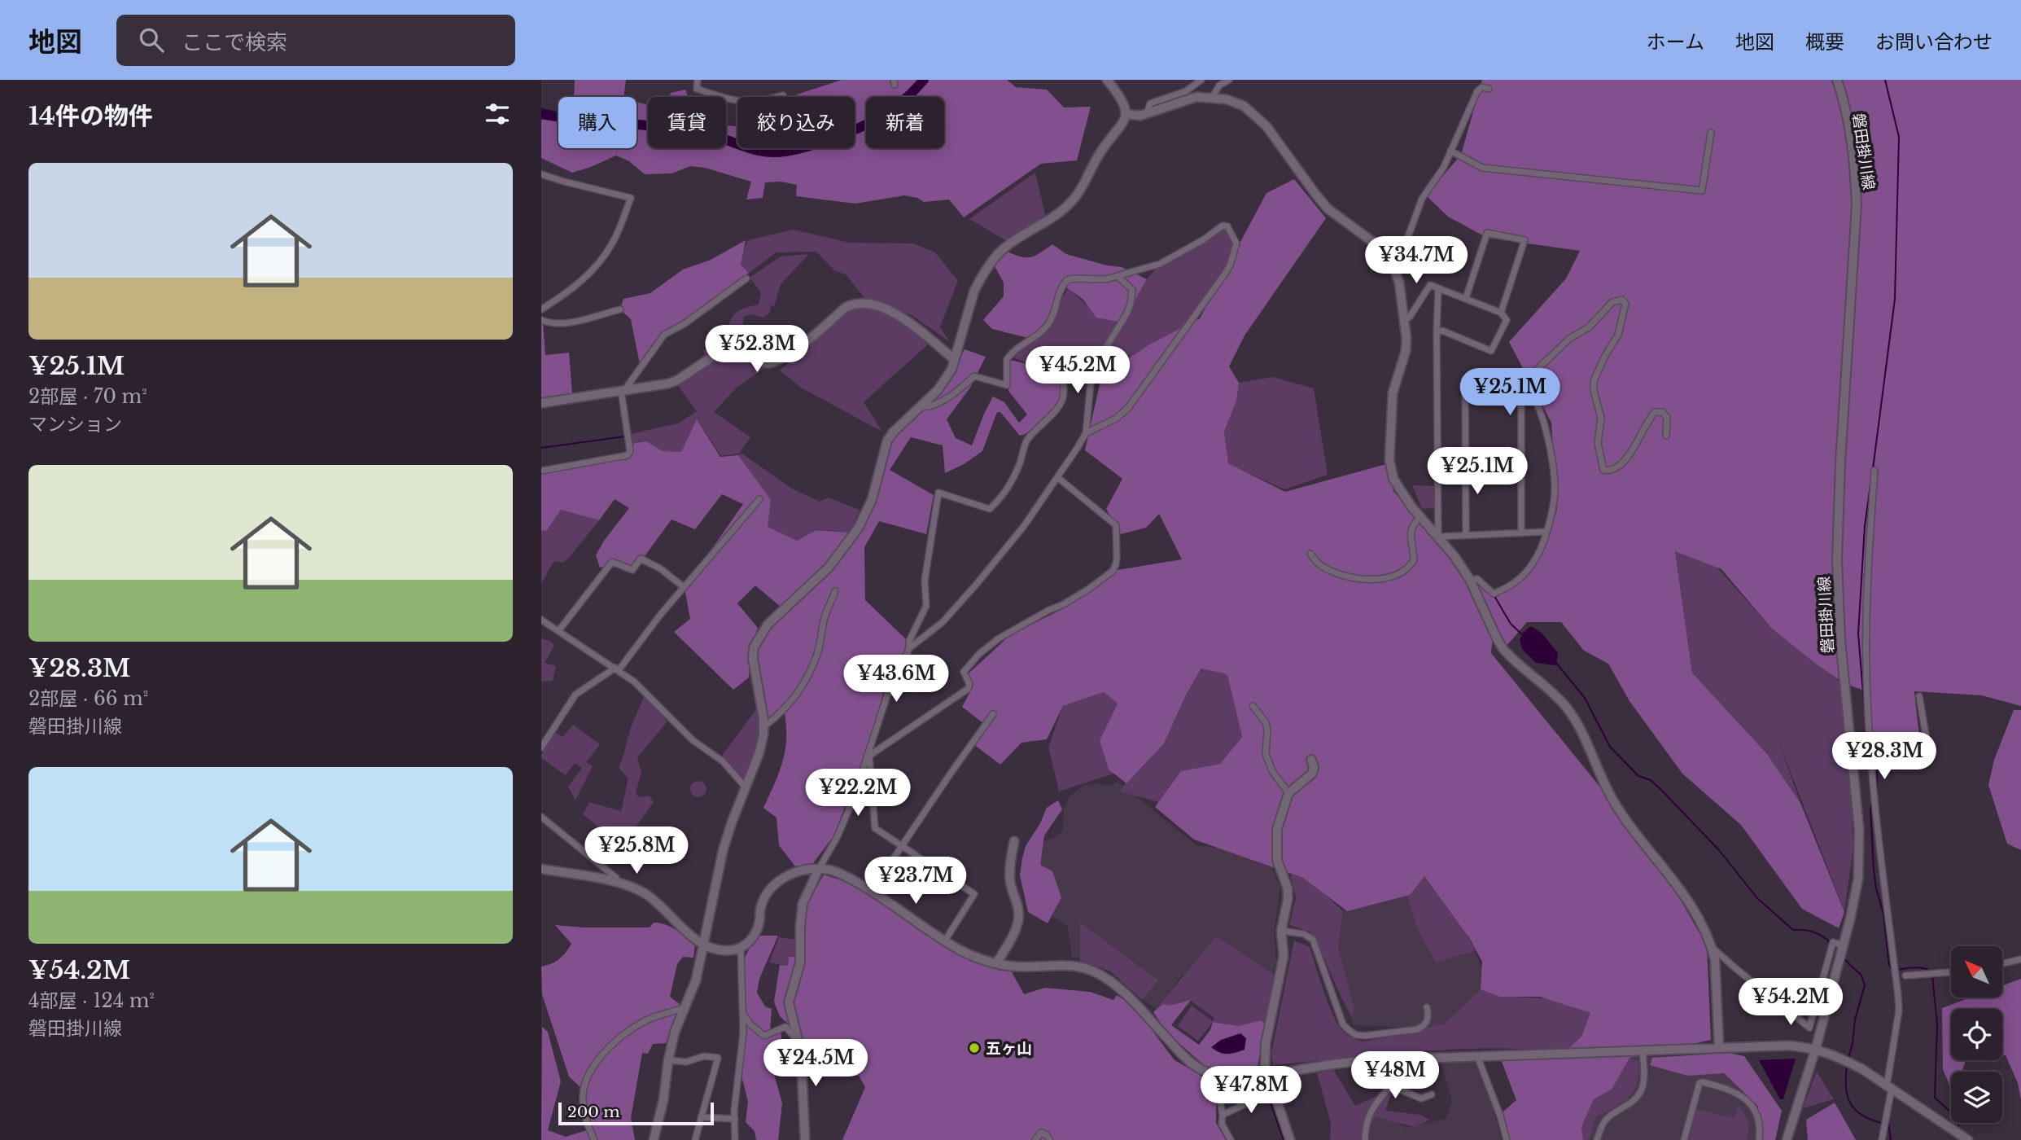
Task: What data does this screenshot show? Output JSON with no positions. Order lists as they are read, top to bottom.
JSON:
{
  "streets": {
    "street": ["磐田掛川線"]
  },
  "places": ["五ヶ山"],
  "scale_bar": "200 m",
  "north": "top left",
  "page": {
    "header": "地図",
    "search": "ここで検索",
    "nav": [
      "ホーム",
      "地図",
      "概要",
      "お問い合わせ"
    ],
    "heading": "14件の物件",
    "chip": [
      "購入",
      "賃貸",
      "絞り込み",
      "新着"
    ],
    "list": [
      {
        "name": "¥25.1M",
        "note": "2部屋 · 70 m² · マンション"
      },
      {
        "name": "¥28.3M",
        "note": "2部屋 · 66 m² · 磐田掛川線"
      },
      {
        "name": "¥54.2M",
        "note": "4部屋 · 124 m² · 磐田掛川線"
      }
    ],
    "price": [
      "¥34.7M",
      "¥52.3M",
      "¥45.2M",
      "¥25.1M",
      "¥25.1M",
      "¥43.6M",
      "¥28.3M",
      "¥22.2M",
      "¥25.8M",
      "¥23.7M",
      "¥54.2M",
      "¥24.5M",
      "¥48M",
      "¥47.8M"
    ],
    "scale": "200 m"
  }
}
